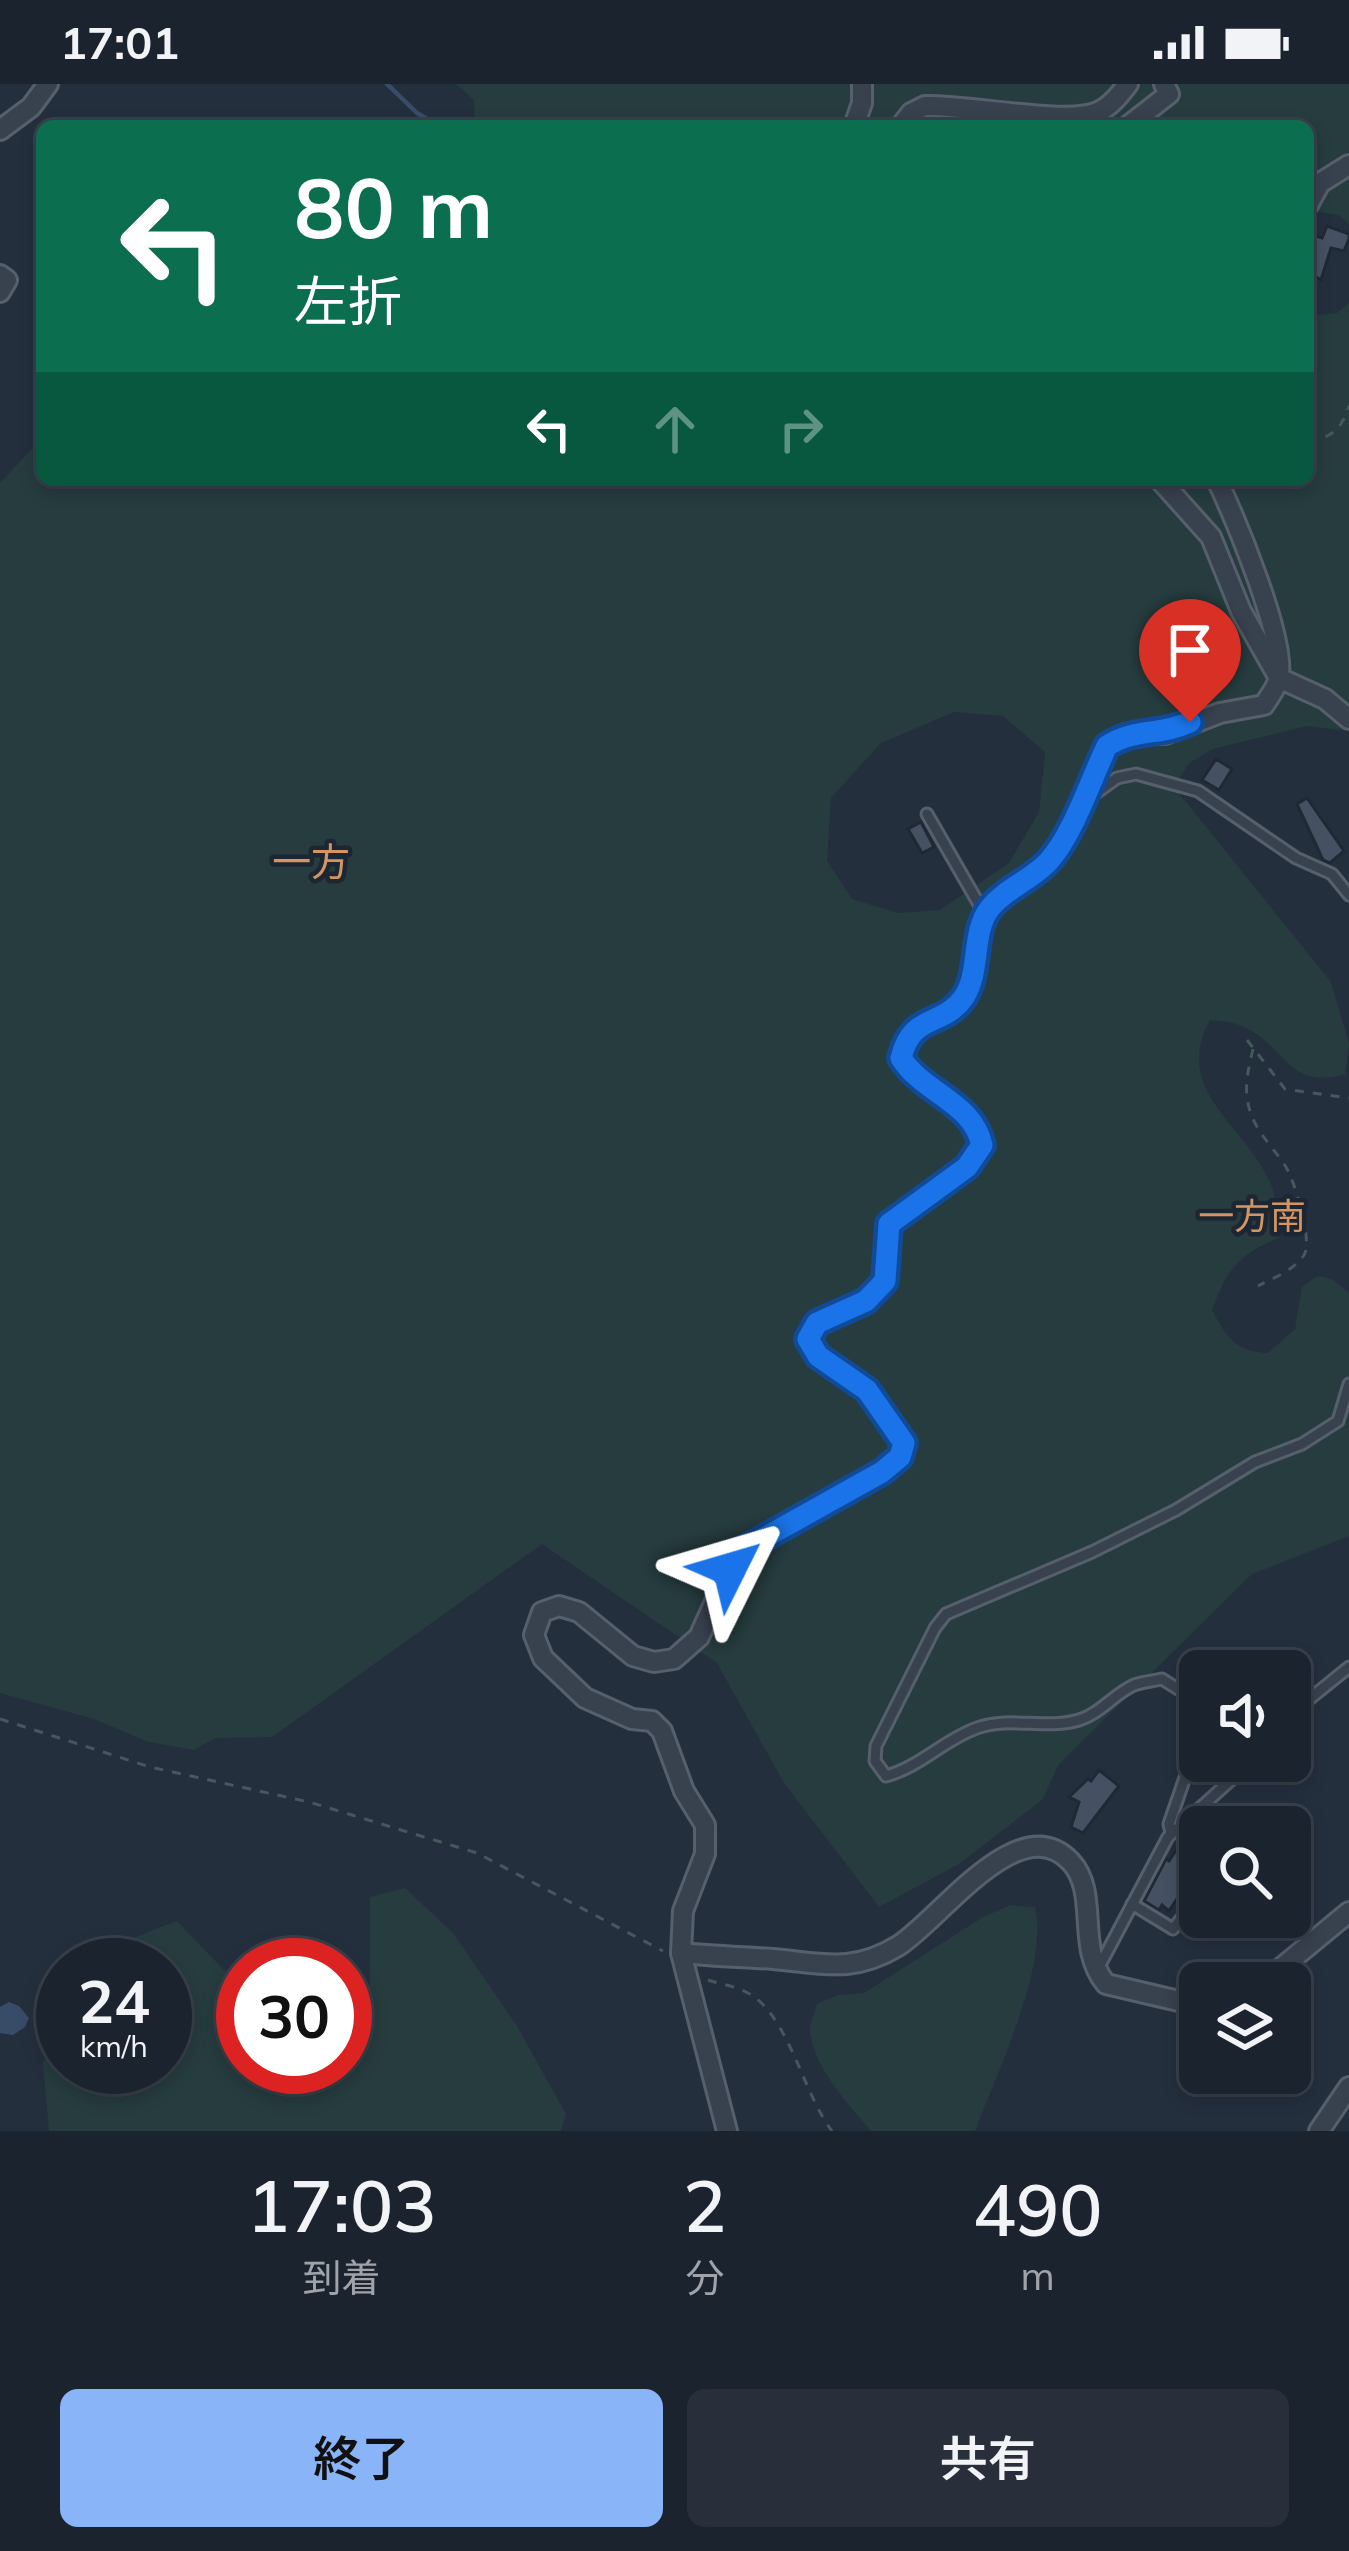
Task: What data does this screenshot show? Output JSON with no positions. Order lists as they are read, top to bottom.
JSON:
{
  "districts": ["一方", "一方南"],
  "page": {
    "status": "17:01",
    "turn": ["80 m", "左折"],
    "speed": "24 km/h",
    "limit": "30",
    "eta": [
      "17:03",
      "到着",
      "2",
      "分",
      "490",
      "m"
    ],
    "buttons": ["終了", "共有"]
  }
}
